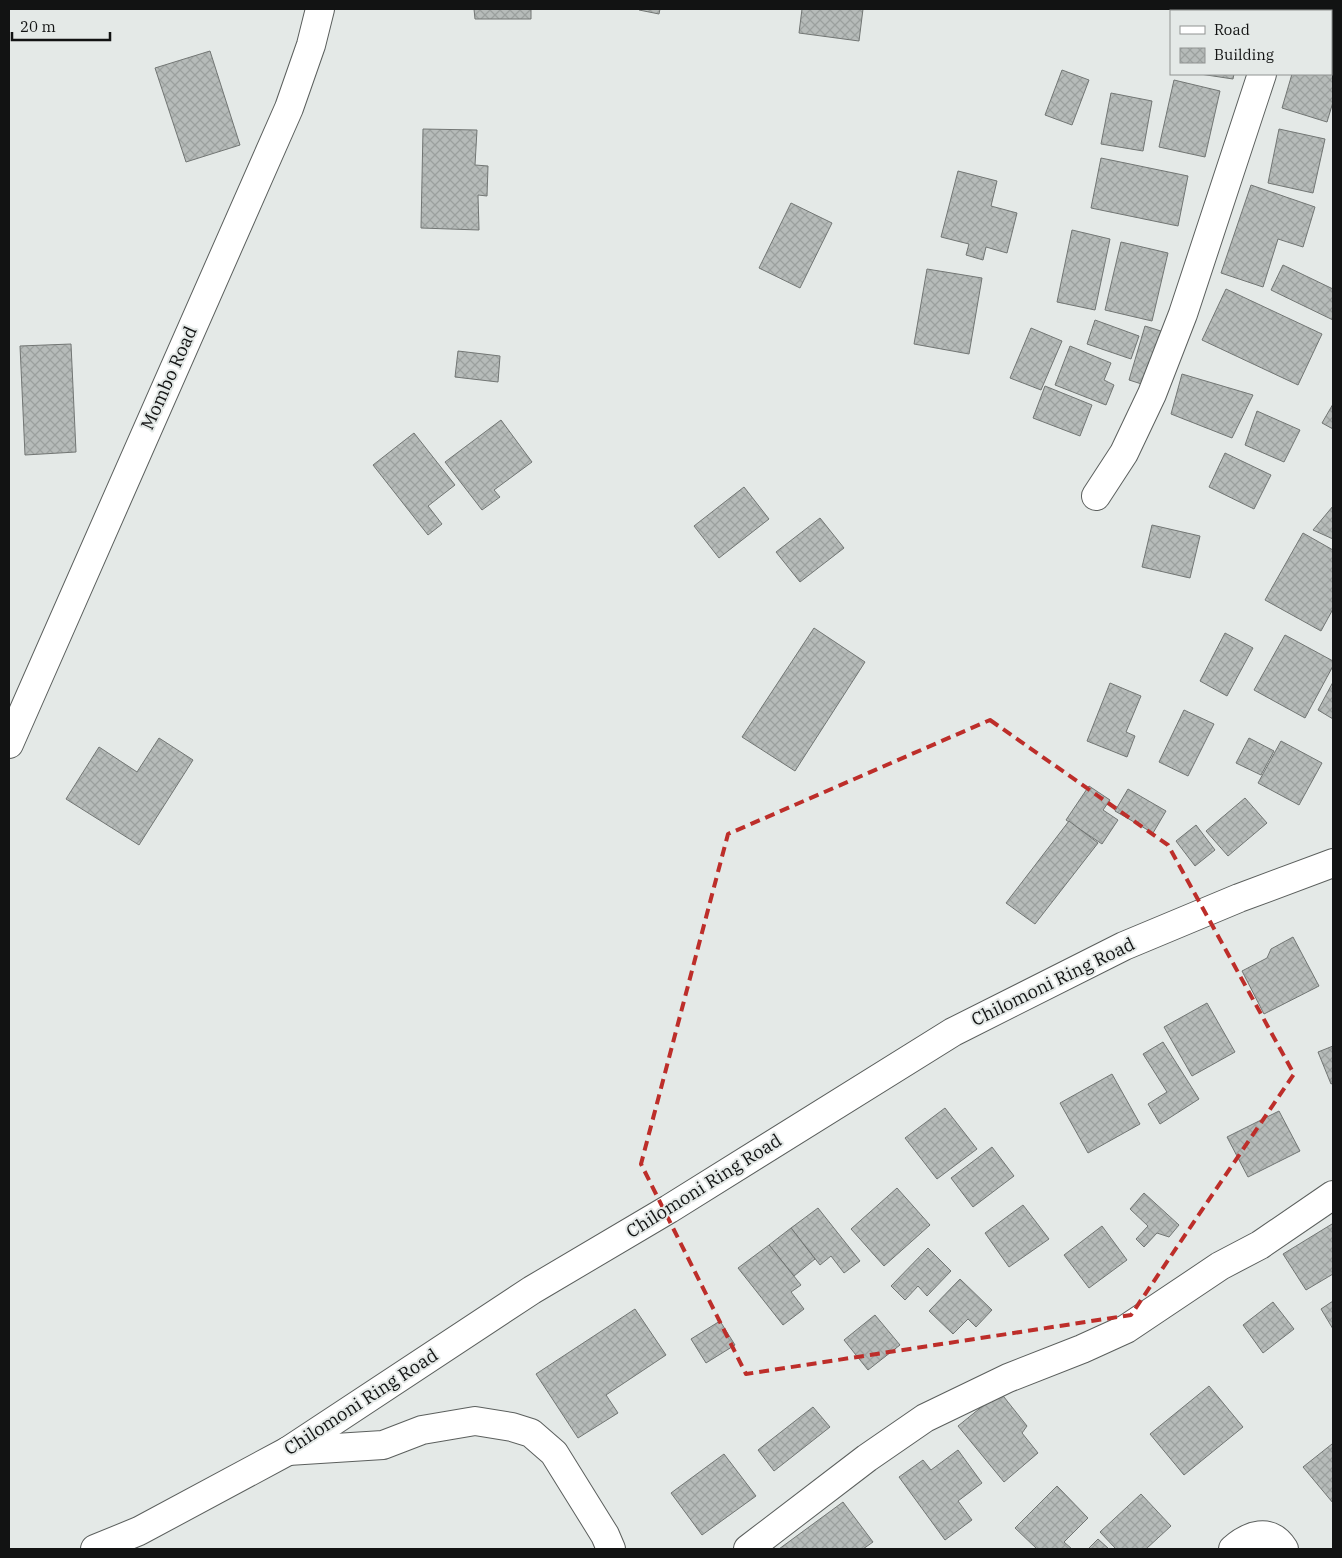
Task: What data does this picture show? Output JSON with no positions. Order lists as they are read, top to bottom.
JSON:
{
  "streets": {
    "street": ["Mombo Road", "Chilomoni Ring Road"]
  },
  "legend": ["Road", "Building"],
  "scale_bar": "20 m"
}
